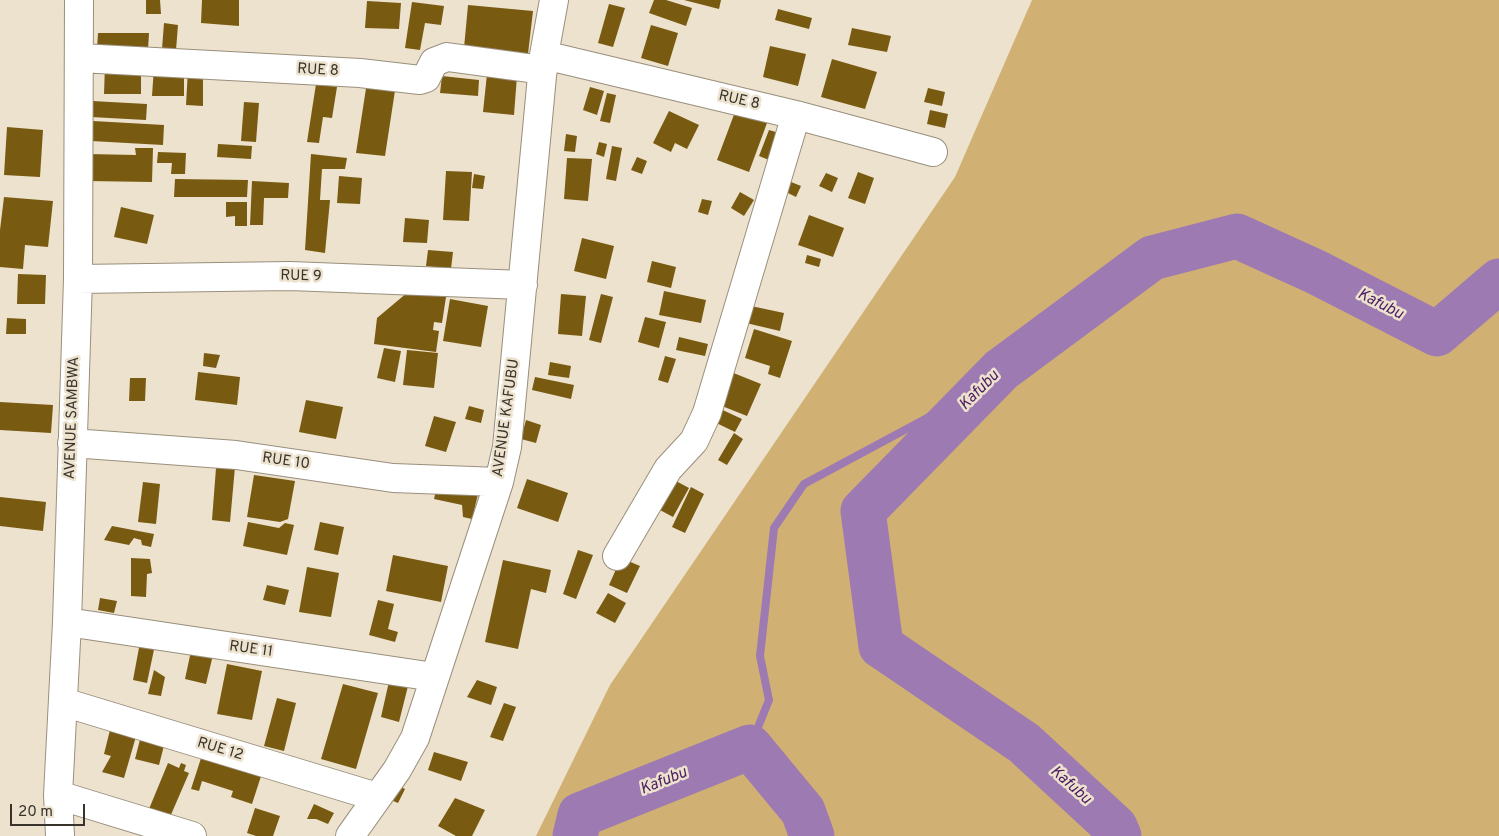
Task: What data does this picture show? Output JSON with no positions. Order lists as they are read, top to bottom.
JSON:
{
  "streets": {
    "street": [
      "RUE 8",
      "RUE 9",
      "AVENUE SAMBWA",
      "AVENUE KAFUBU",
      "RUE 10",
      "RUE 11",
      "RUE 12"
    ]
  },
  "crossings": [
    ["RUE 8", "AVENUE SAMBWA"],
    ["RUE 8", "AVENUE KAFUBU"],
    ["RUE 9", "AVENUE SAMBWA"],
    ["RUE 9", "AVENUE KAFUBU"],
    ["AVENUE SAMBWA", "RUE 10"],
    ["AVENUE SAMBWA", "RUE 11"],
    ["AVENUE SAMBWA", "RUE 12"],
    ["AVENUE KAFUBU", "RUE 10"],
    ["AVENUE KAFUBU", "RUE 11"],
    ["AVENUE KAFUBU", "RUE 12"]
  ],
  "water": ["Kafubu"],
  "scale_bar": "20 m"
}
